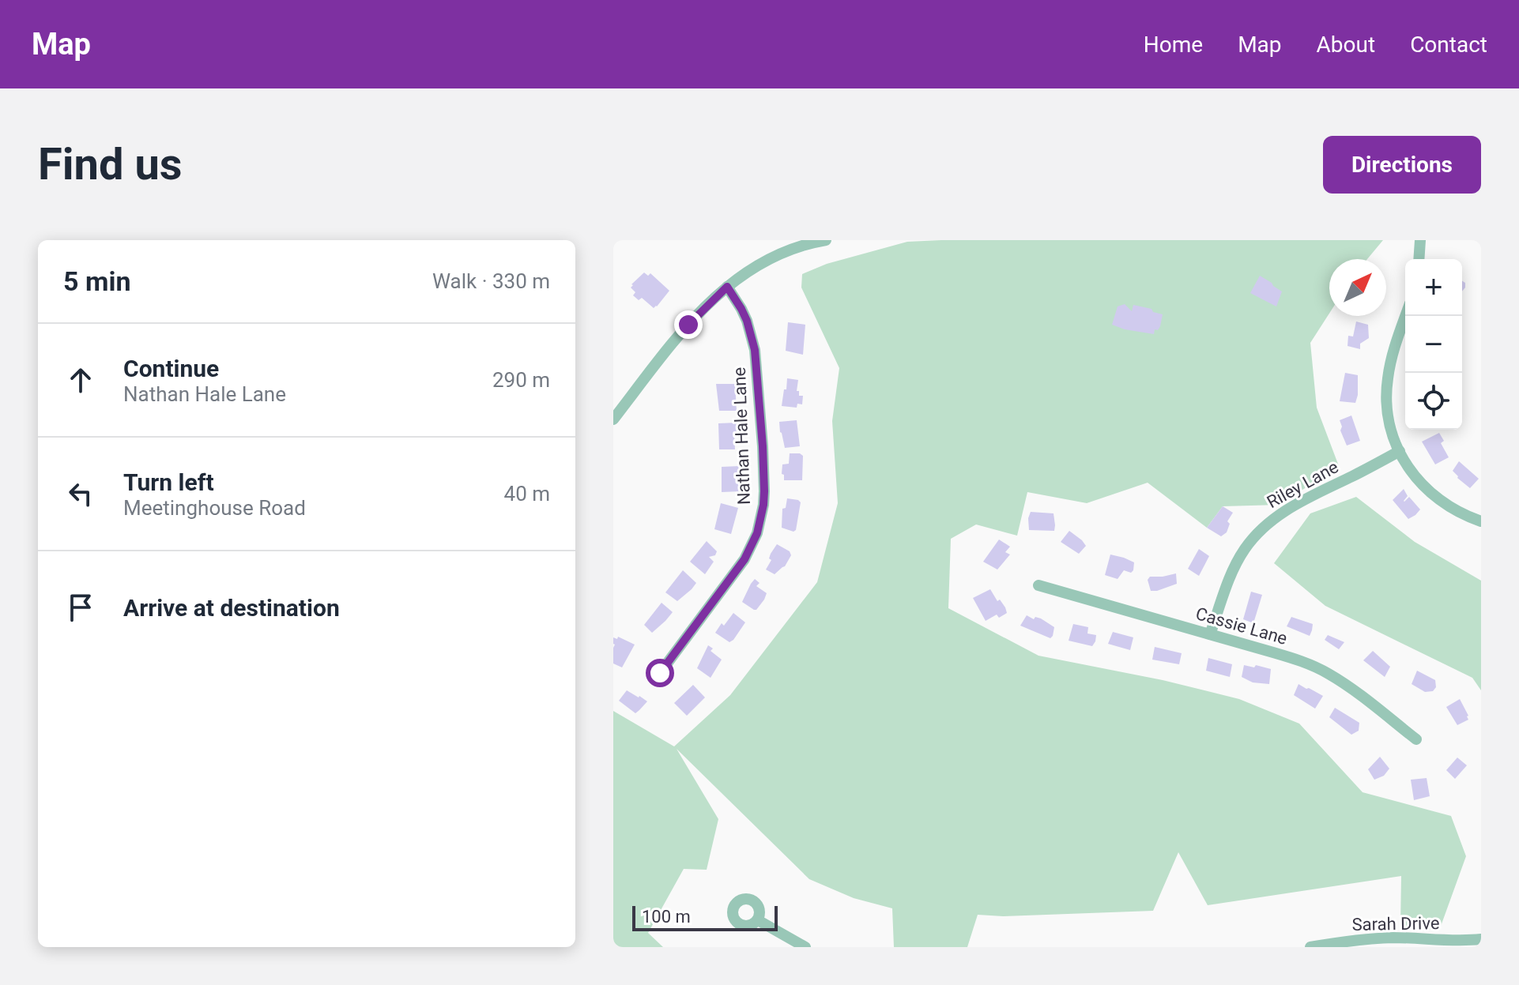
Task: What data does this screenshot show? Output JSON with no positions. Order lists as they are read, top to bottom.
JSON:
{
  "streets": {
    "street": [
      "Nathan Hale Lane",
      "Riley Lane",
      "Cassie Lane",
      "Sarah Drive"
    ]
  },
  "crossings": [
    ["Riley Lane", "Cassie Lane"]
  ],
  "scale_bar": "100 m",
  "north": "top right",
  "page": {
    "header": "Map",
    "nav": [
      "Home",
      "Map",
      "About",
      "Contact"
    ],
    "buttons": "Directions",
    "title": "Find us",
    "heading": ["5 min", "Walk · 330 m"],
    "map_buttons": ["+", "−"],
    "list": [
      ["Continue", "Nathan Hale Lane", "290 m"],
      ["Turn left", "Meetinghouse Road", "40 m"],
      "Arrive at destination"
    ],
    "scale": "100 m"
  }
}
